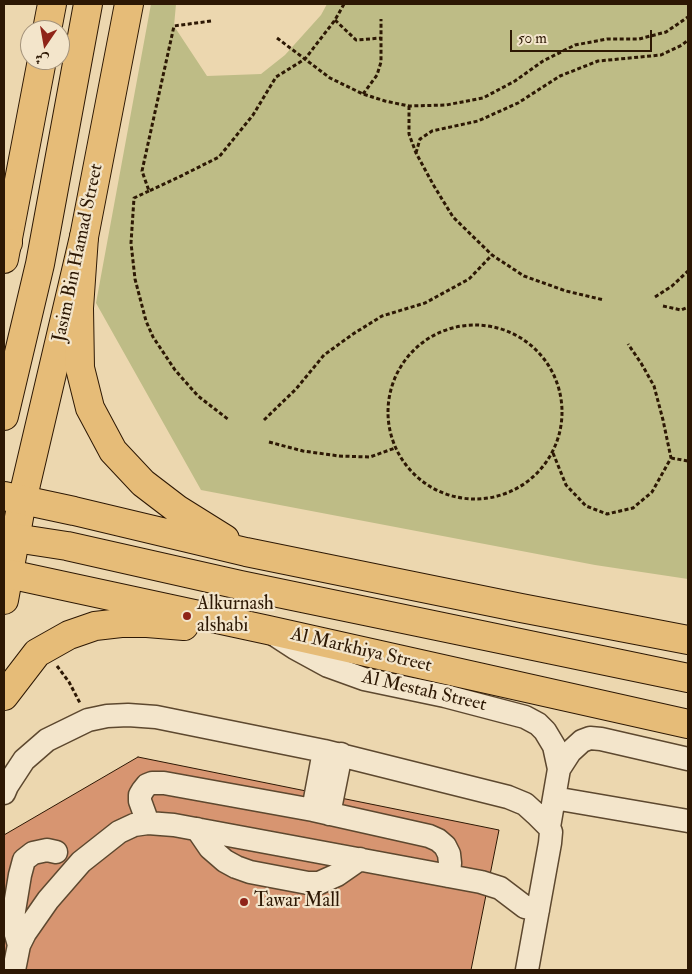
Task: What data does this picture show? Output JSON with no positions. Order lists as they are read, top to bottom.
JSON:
{
  "streets": {
    "main road": ["Jasim Bin Hamad Street", "Al Markhiya Street"],
    "street": ["Al Mestah Street"]
  },
  "crossings": [
    ["Jasim Bin Hamad Street", "Al Markhiya Street"],
    ["Al Markhiya Street", "Al Mestah Street"]
  ],
  "places": ["Alkurnash alshabi", "Tawar Mall"],
  "scale_bar": "50 m",
  "north": "bottom"
}
